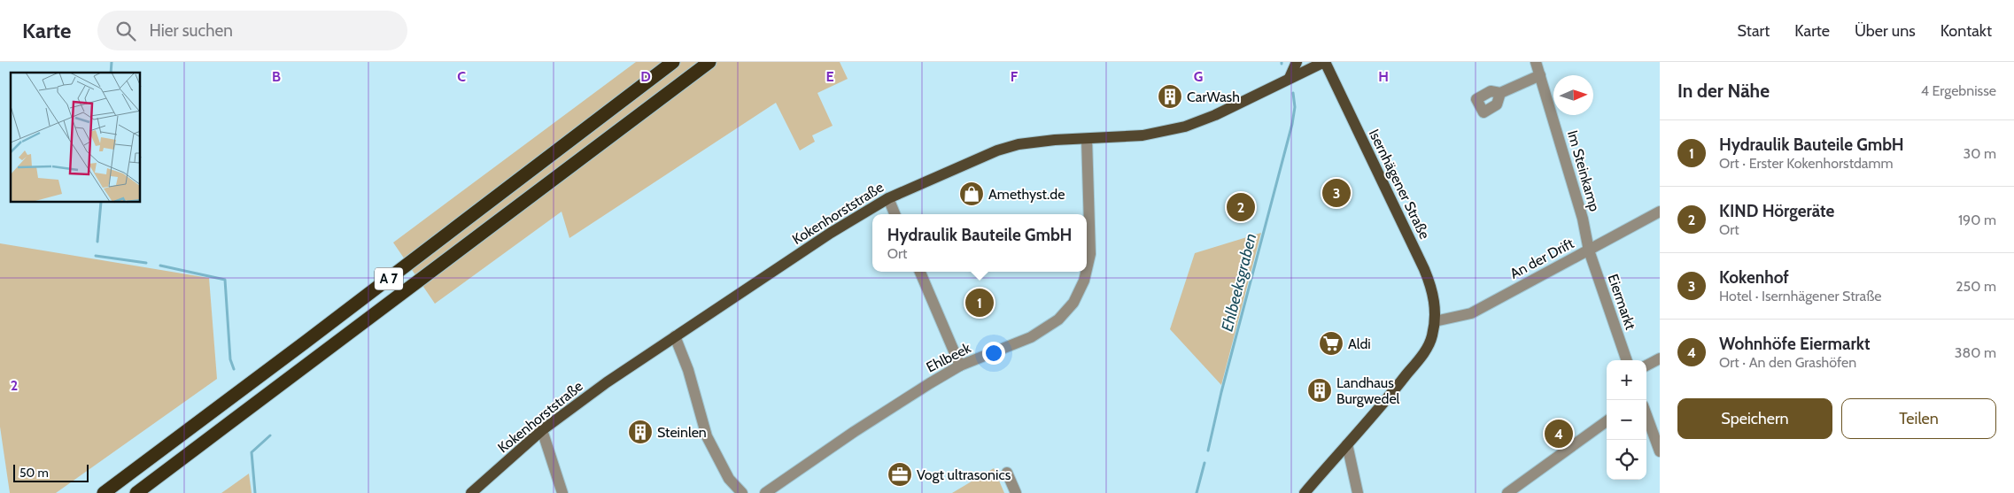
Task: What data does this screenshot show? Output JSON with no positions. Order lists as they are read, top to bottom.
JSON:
{
  "streets": {
    "highway": ["A 7"],
    "main road": ["Isernhägener Straße", "Kokenhorststraße"],
    "street": [
      "Im Steinkamp",
      "An der Drift",
      "Eiermarkt",
      "Ehlbeek"
    ]
  },
  "crossings": [
    ["Im Steinkamp", "An der Drift"],
    ["Im Steinkamp", "Eiermarkt"],
    ["Isernhägener Straße", "Kokenhorststraße"],
    ["Isernhägener Straße", "An der Drift"],
    ["Kokenhorststraße", "Ehlbeek"],
    ["An der Drift", "Eiermarkt"]
  ],
  "water": ["Ehlbeeksgraben"],
  "places": {
    "building": ["CarWash", "Landhaus Burgwedel", "Steinlen"],
    "shop": ["Amethyst.de"],
    "supermarket": ["Aldi"],
    "office": ["Vogt ultrasonics"]
  },
  "scale_bar": "50 m",
  "north": "right",
  "page": {
    "header": "Karte",
    "search": "Hier suchen",
    "nav": [
      "Start",
      "Karte",
      "Über uns",
      "Kontakt"
    ],
    "heading": ["In der Nähe", "4 Ergebnisse"],
    "list": [
      {
        "mark": "1",
        "name": "Hydraulik Bauteile GmbH",
        "note": "Ort · Erster Kokenhorstdamm",
        "value": "30 m"
      },
      {
        "mark": "2",
        "name": "KIND Hörgeräte",
        "note": "Ort",
        "value": "190 m"
      },
      {
        "mark": "3",
        "name": "Kokenhof",
        "note": "Hotel · Isernhägener Straße",
        "value": "250 m"
      },
      {
        "mark": "4",
        "name": "Wohnhöfe Eiermarkt",
        "note": "Ort · An den Grashöfen",
        "value": "380 m"
      }
    ],
    "pins": [
      "3",
      "2",
      "1",
      "4"
    ],
    "popup": ["Hydraulik Bauteile GmbH", "Ort"],
    "map_buttons": ["+", "−"],
    "buttons": ["Speichern", "Teilen"],
    "scale": "50 m"
  },
  "grid": {
    "columns": [
      "B",
      "C",
      "D",
      "E",
      "F",
      "G",
      "H"
    ],
    "rows": ["2"]
  }
}
